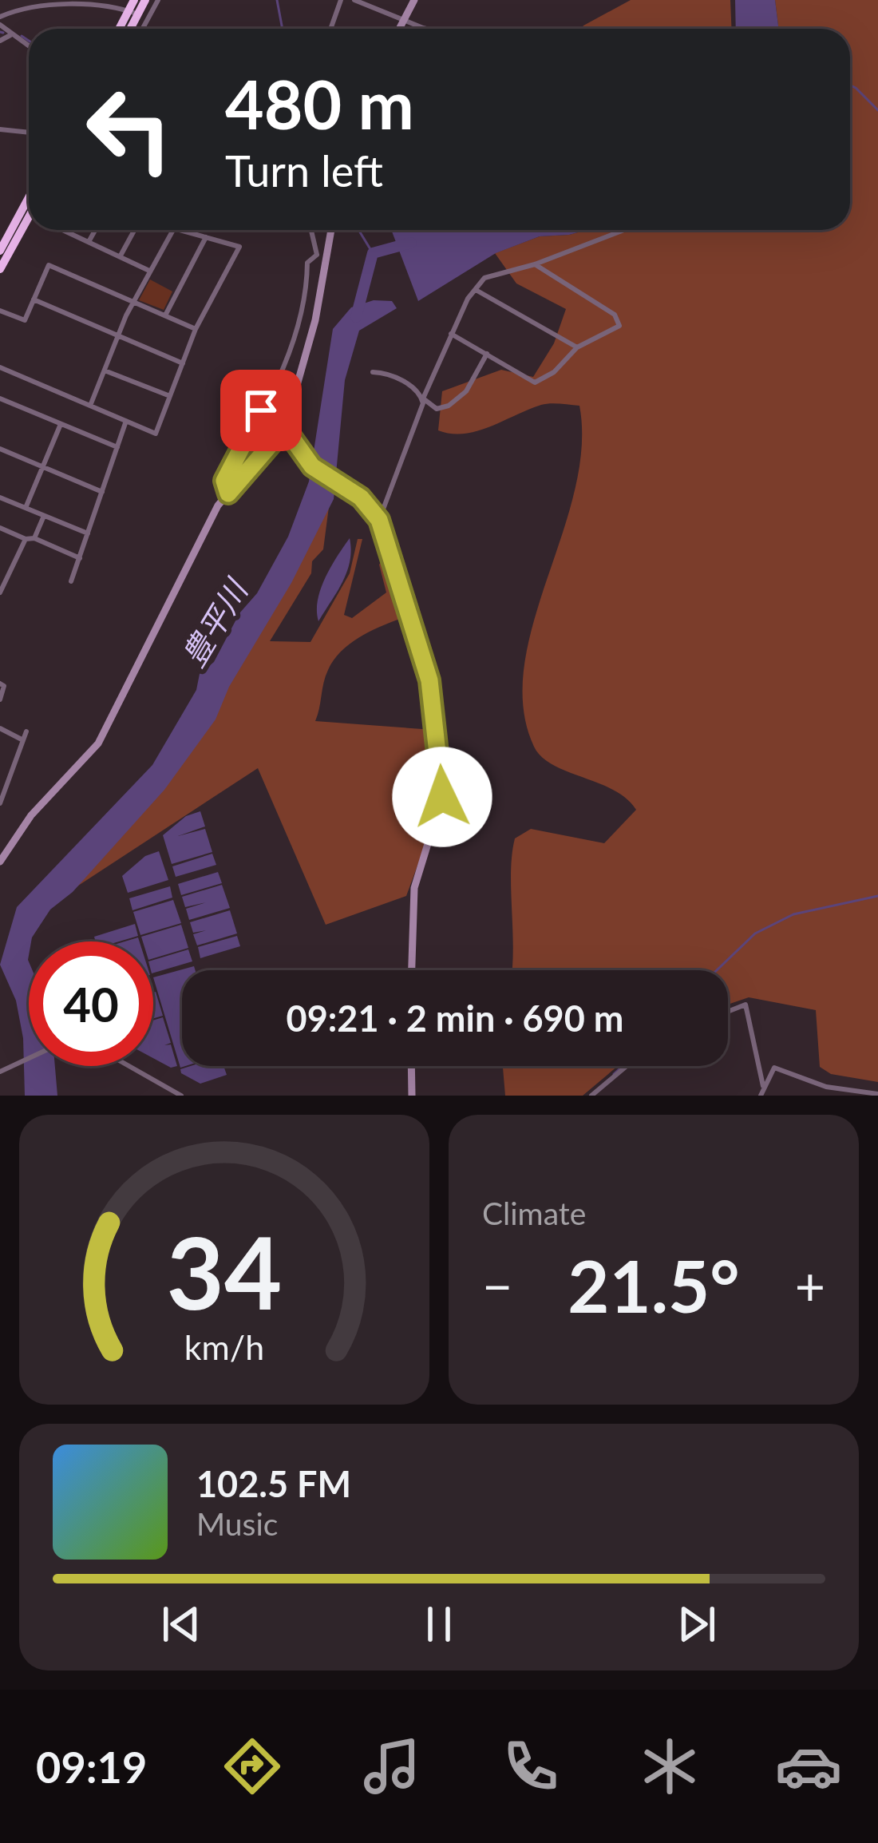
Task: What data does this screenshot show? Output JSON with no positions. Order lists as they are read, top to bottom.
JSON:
{
  "water": ["豊平川"],
  "page": {
    "turn": ["480 m", "Turn left"],
    "limit": "40",
    "trip": "09:21 · 2 min · 690 m",
    "tile": "Climate",
    "heat": ["−", "21.5°", "+"],
    "song": ["102.5 FM", "Music"],
    "tabs": "09:19",
    "gauge": ["34", "km/h"]
  }
}
